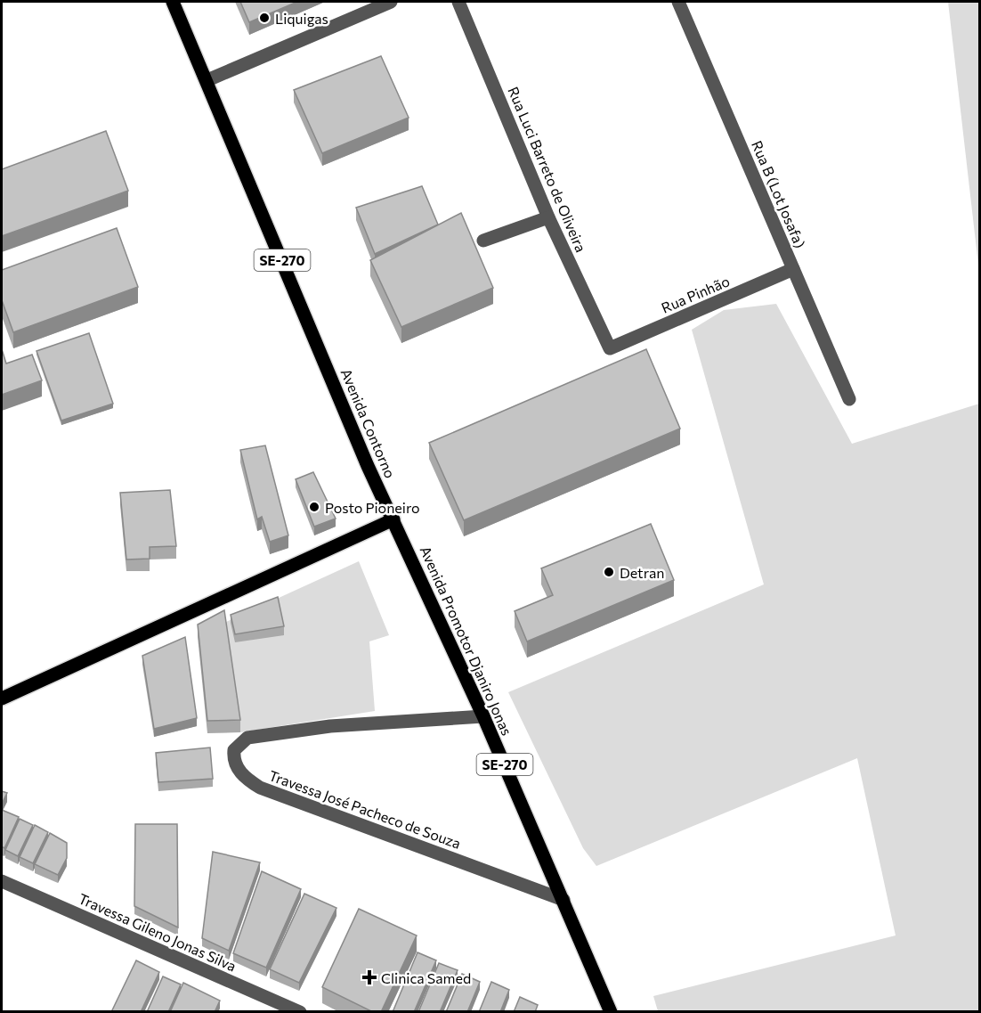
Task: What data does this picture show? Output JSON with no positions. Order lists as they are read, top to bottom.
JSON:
{
  "streets": {
    "main road": ["SE-270", "Avenida Contorno", "Avenida Promotor Djaniro Jonas"],
    "street": [
      "Rua Luci Barreto de Oliveira",
      "Rua B (Lot Josafa)",
      "Rua Pinhão",
      "Travessa José Pacheco de Souza",
      "Travessa Gileno Jonas Silva"
    ]
  },
  "crossings": [
    ["Rua Luci Barreto de Oliveira", "Rua Pinhão"],
    ["Rua B (Lot Josafa)", "Rua Pinhão"],
    ["Avenida Contorno", "Avenida Promotor Djaniro Jonas"],
    ["Avenida Promotor Djaniro Jonas", "Travessa José Pacheco de Souza"]
  ],
  "places": {
    "other": ["Liquigas", "Posto Pioneiro", "Detran"],
    "health": ["Clinica Samed"]
  }
}
